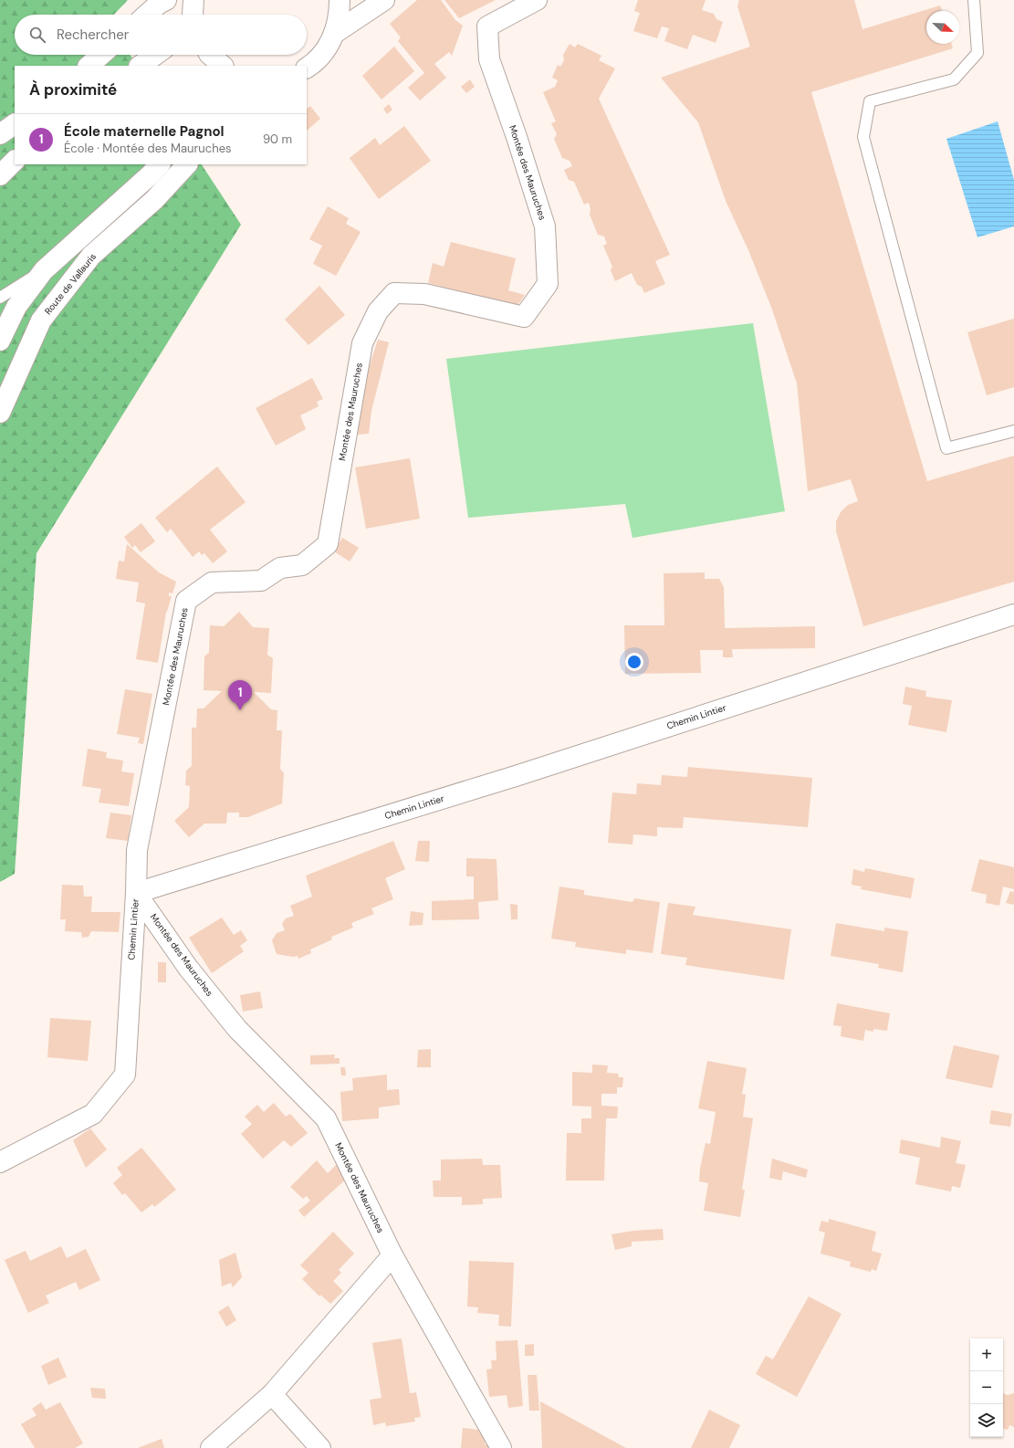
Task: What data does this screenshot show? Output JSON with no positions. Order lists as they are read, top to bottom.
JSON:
{
  "streets": {
    "street": ["Montée des Mauruches", "Route de Vallauris", "Chemin Lintier"]
  },
  "crossings": [
    ["Montée des Mauruches", "Chemin Lintier"]
  ],
  "north": "bottom right",
  "page": {
    "search": "Rechercher",
    "heading": "À proximité",
    "list": [
      {
        "mark": "1",
        "name": "École maternelle Pagnol",
        "note": "École · Montée des Mauruches",
        "value": "90 m"
      }
    ],
    "pins": "1",
    "map_buttons": ["+", "−"]
  }
}
